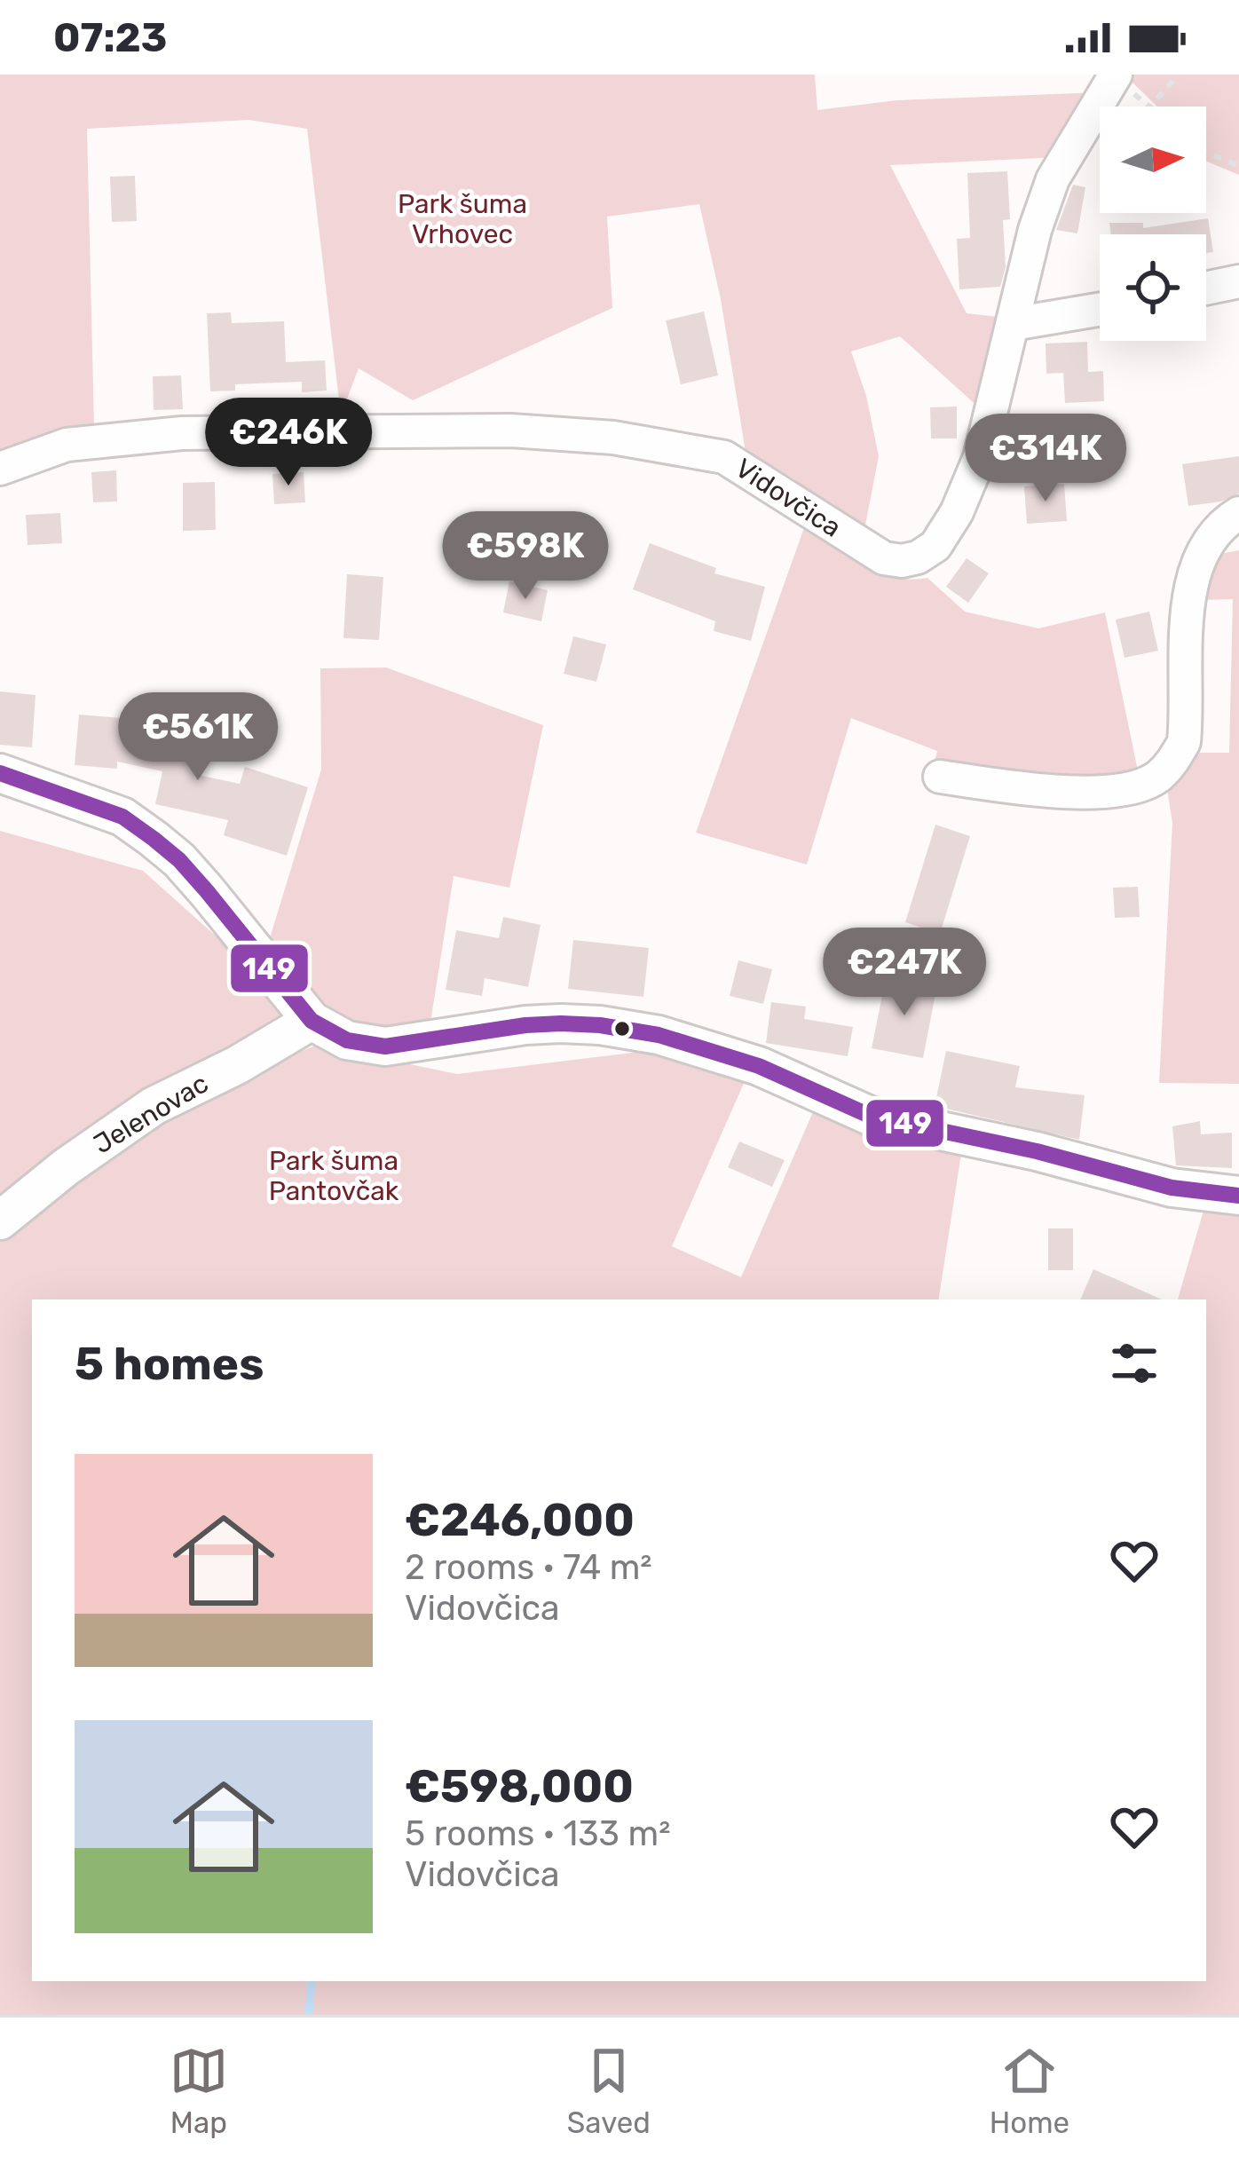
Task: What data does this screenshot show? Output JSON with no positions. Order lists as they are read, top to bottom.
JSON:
{
  "streets": {
    "street": ["Vidovčica", "Jelenovac"]
  },
  "parks": ["Park šuma Vrhovec", "Park šuma Pantovčak"],
  "lines": ["transit line 149"],
  "north": "right",
  "page": {
    "status": "07:23",
    "price": [
      "€246K",
      "€314K",
      "€598K",
      "€561K",
      "€247K"
    ],
    "heading": "5 homes",
    "list": [
      {
        "name": "€246,000",
        "note": "2 rooms · 74 m² · Vidovčica"
      },
      {
        "name": "€598,000",
        "note": "5 rooms · 133 m² · Vidovčica"
      }
    ],
    "tabs": ["Map", "Saved", "Home"]
  }
}
